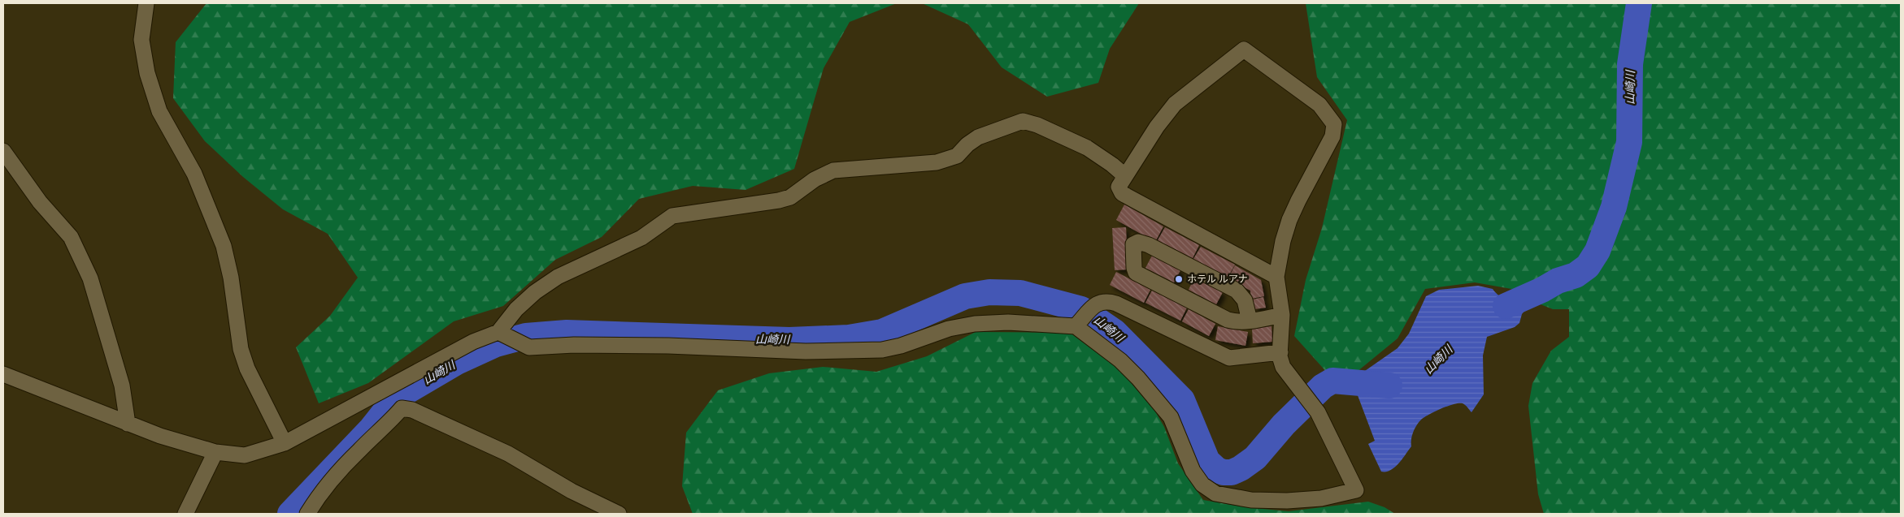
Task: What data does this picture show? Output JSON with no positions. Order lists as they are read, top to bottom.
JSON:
{
  "water": ["山崎川"],
  "places": ["ホテル ルアナ"]
}
